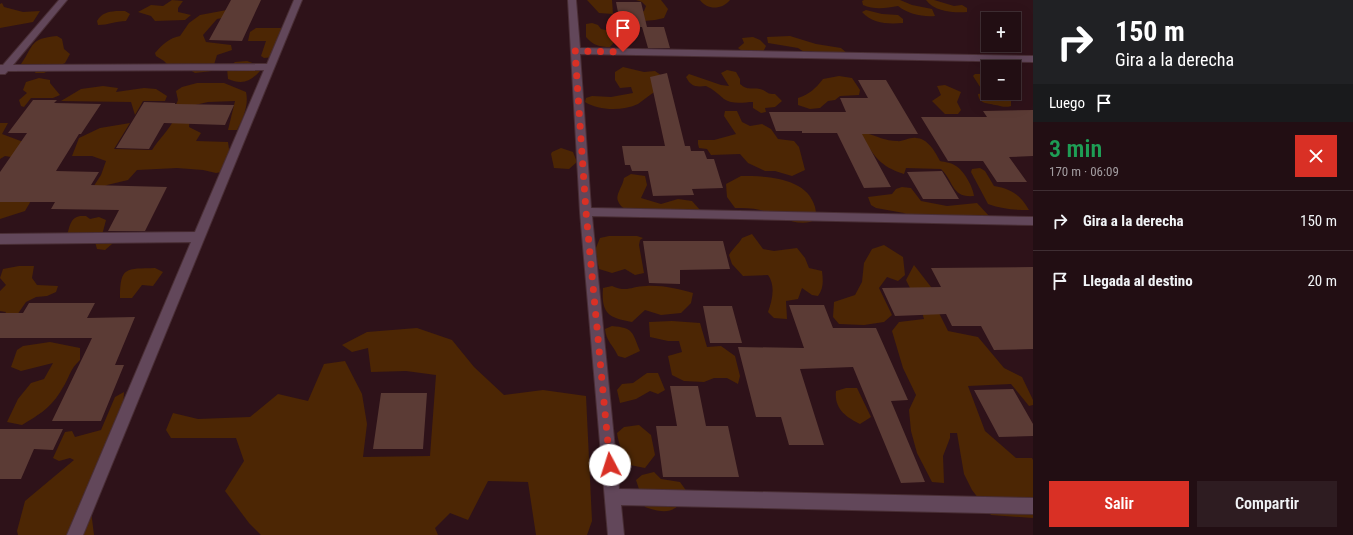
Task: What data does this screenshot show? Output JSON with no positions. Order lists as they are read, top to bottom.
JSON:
{
  "page": {
    "turn": ["150 m", "Gira a la derecha"],
    "map_buttons": ["+", "−"],
    "then": "Luego",
    "heading": ["3 min", "170 m · 06:09"],
    "list": [
      {
        "name": "Gira a la derecha",
        "value": "150 m"
      },
      {
        "name": "Llegada al destino",
        "value": "20 m"
      }
    ],
    "buttons": ["Salir", "Compartir"]
  }
}
